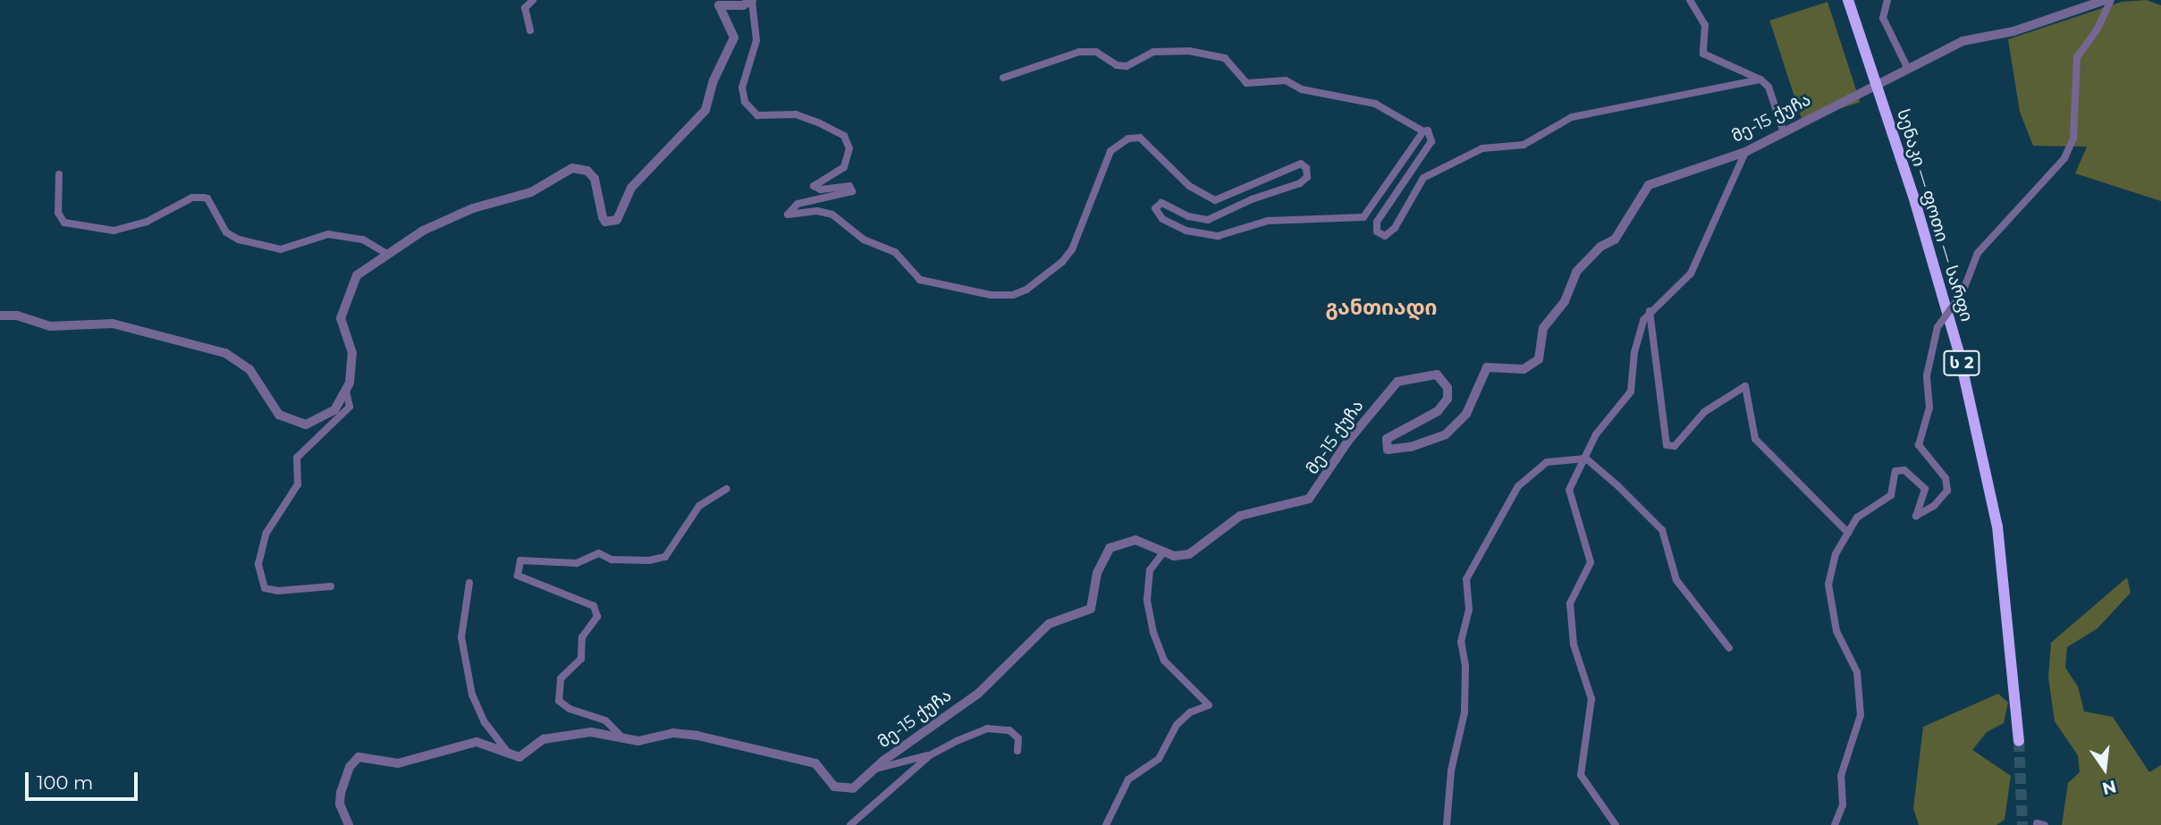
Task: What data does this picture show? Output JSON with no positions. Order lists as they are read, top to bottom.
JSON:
{
  "streets": {
    "highway": ["სენაკი — ფოთი — სარფი", "ს 2"],
    "street": ["მე-15 ქუჩა"]
  },
  "districts": ["განთიადი"],
  "scale_bar": "100 m",
  "north": "bottom"
}
